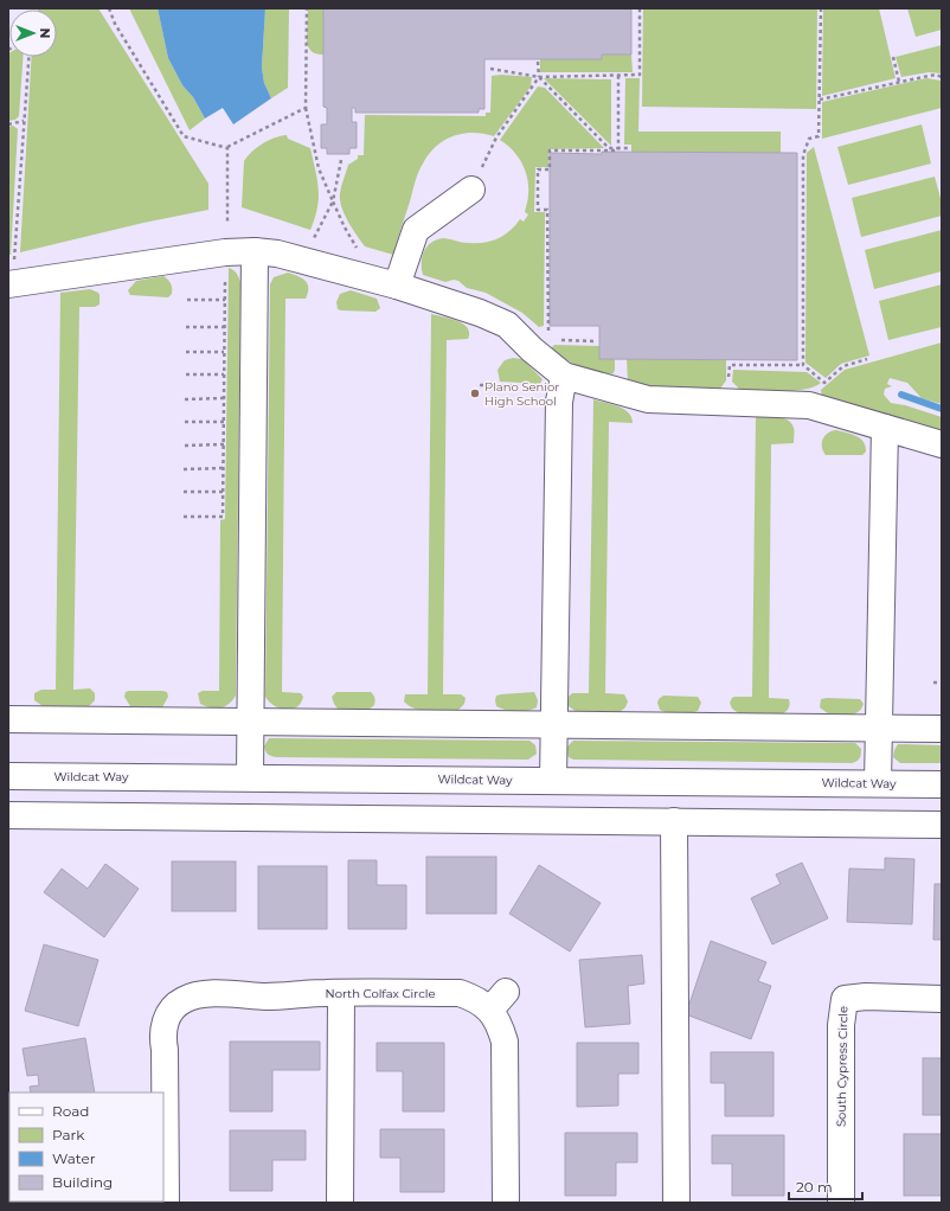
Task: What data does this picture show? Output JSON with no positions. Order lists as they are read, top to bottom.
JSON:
{
  "streets": {
    "street": ["Wildcat Way", "North Colfax Circle", "South Cypress Circle"]
  },
  "places": ["Plano Senior High School"],
  "legend": [
    "Road",
    "Park",
    "Water",
    "Building"
  ],
  "scale_bar": "20 m",
  "north": "right"
}
